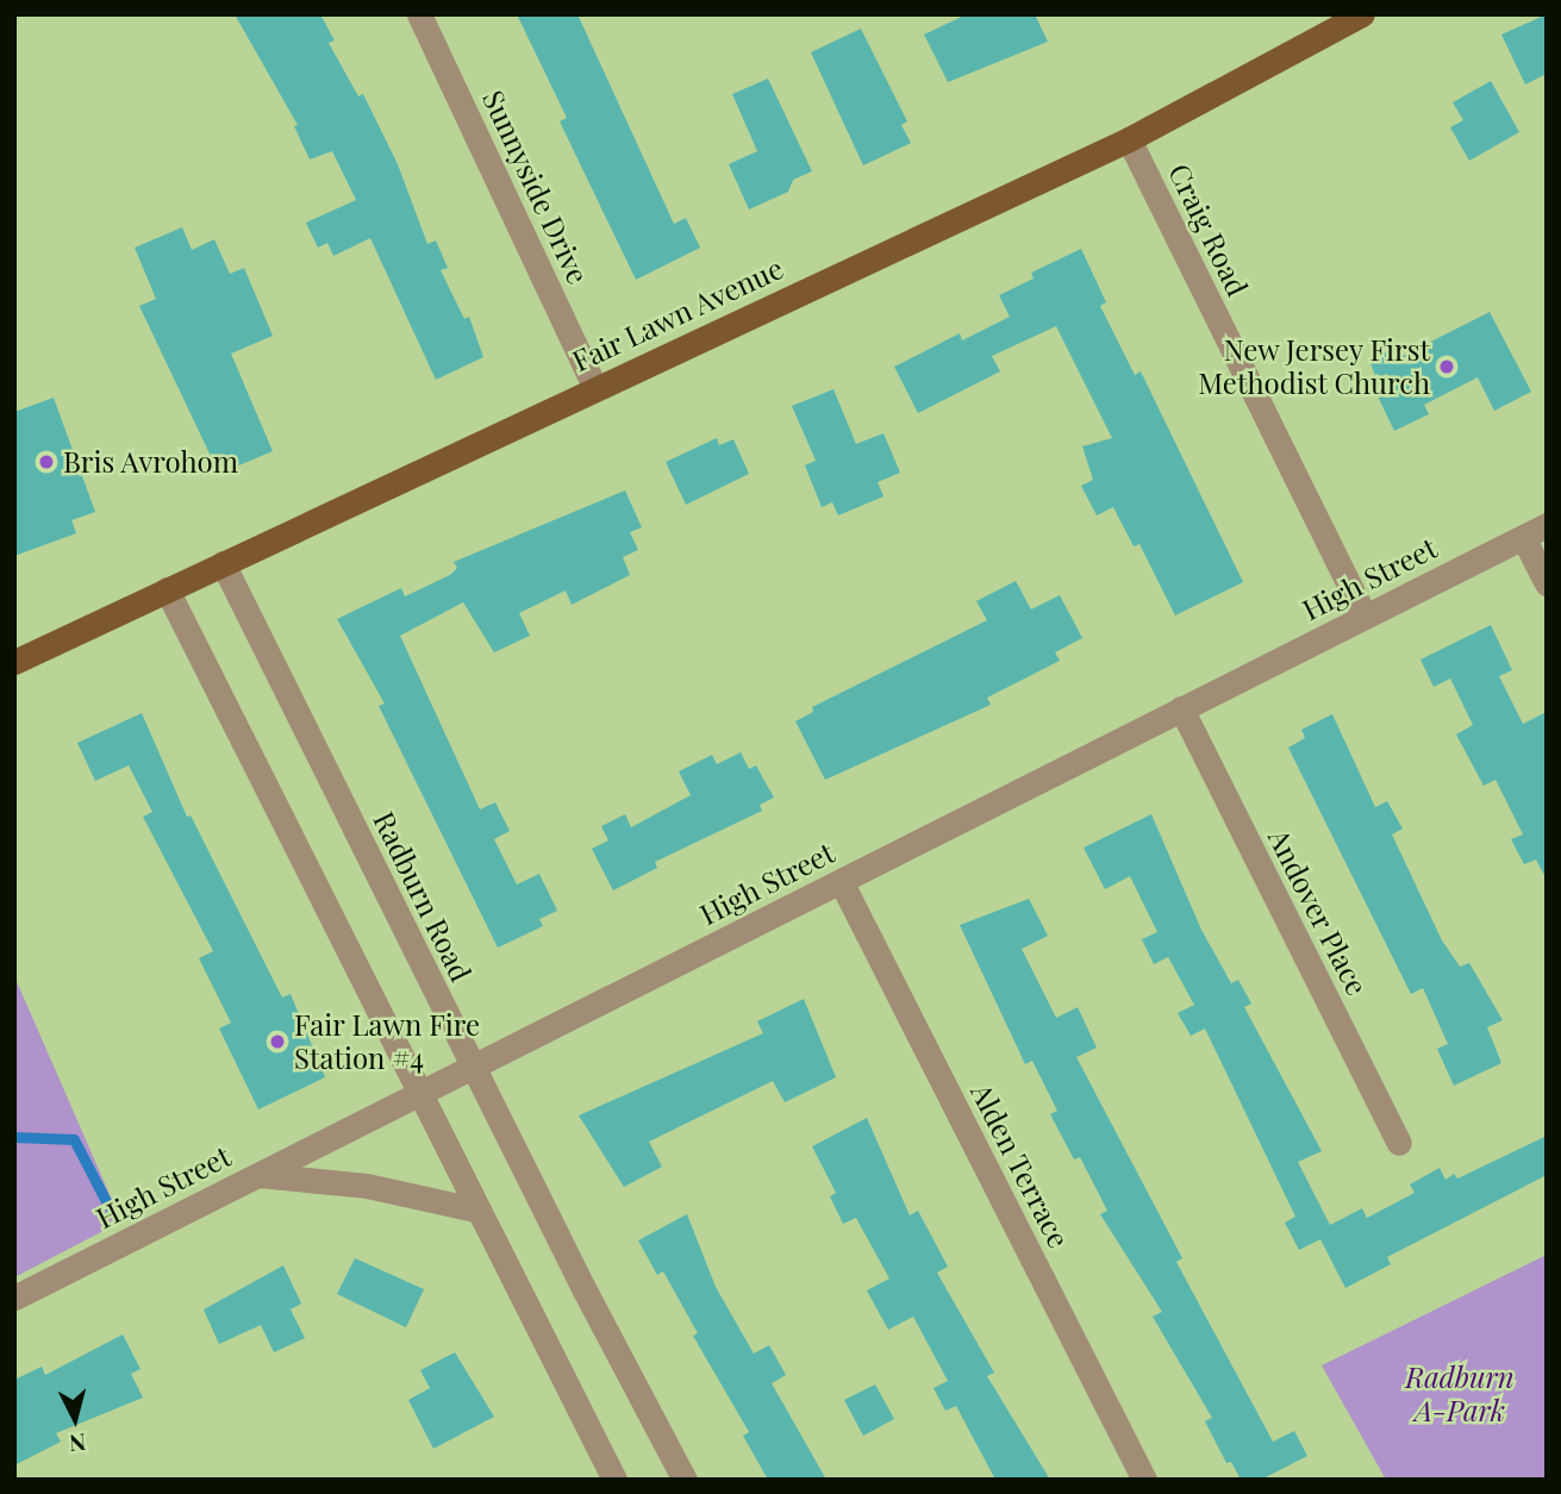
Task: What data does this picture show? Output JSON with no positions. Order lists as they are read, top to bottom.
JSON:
{
  "streets": {
    "main road": ["Fair Lawn Avenue"],
    "street": [
      "Sunnyside Drive",
      "Craig Road",
      "High Street",
      "Radburn Road",
      "Andover Place",
      "Alden Terrace"
    ]
  },
  "crossings": [
    ["Sunnyside Drive", "Fair Lawn Avenue"],
    ["Craig Road", "Fair Lawn Avenue"],
    ["Craig Road", "High Street"],
    ["Fair Lawn Avenue", "Radburn Road"],
    ["High Street", "Radburn Road"],
    ["High Street", "Andover Place"],
    ["High Street", "Alden Terrace"]
  ],
  "parks": ["Radburn A-Park"],
  "places": ["New Jersey First Methodist Church", "Bris Avrohom", "Fair Lawn Fire Station #4"],
  "north": "bottom"
}
